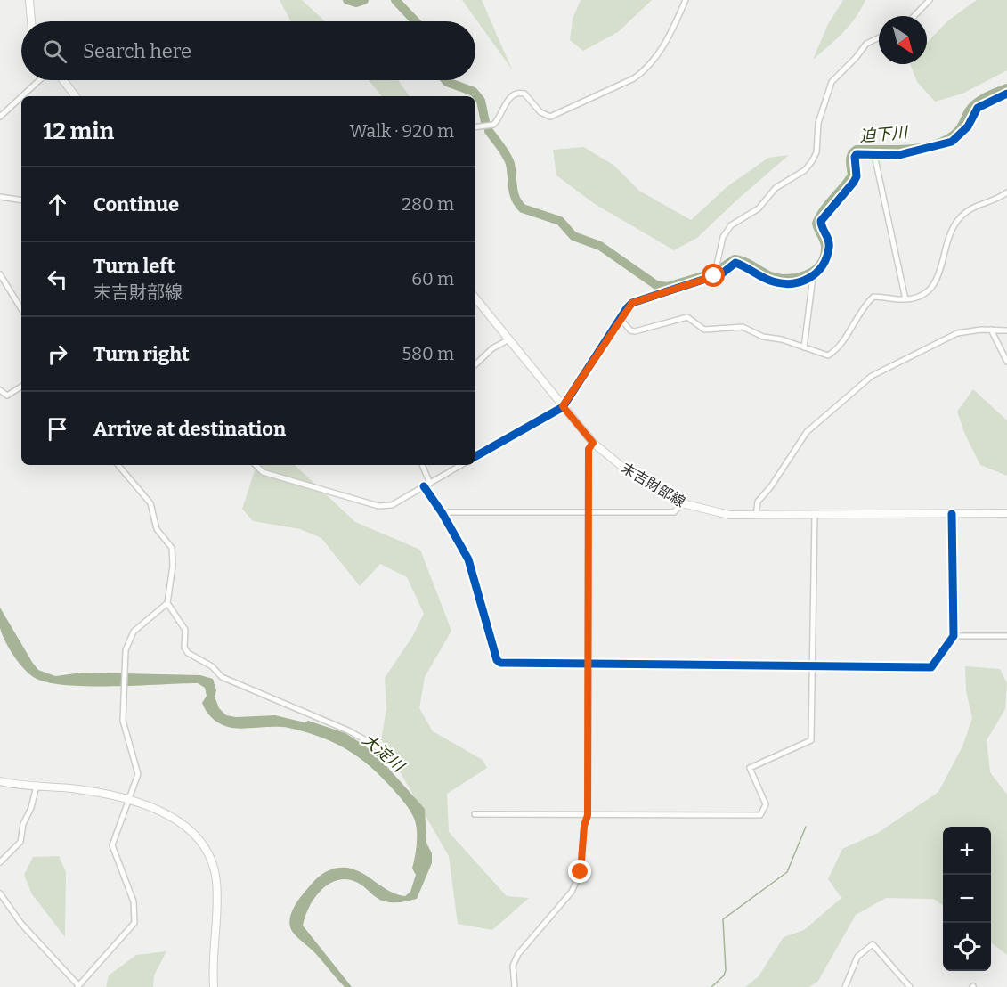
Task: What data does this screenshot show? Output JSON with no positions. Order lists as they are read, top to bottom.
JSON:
{
  "streets": {
    "main road": ["末吉財部線"]
  },
  "water": ["迫下川", "大淀川"],
  "north": "bottom right",
  "page": {
    "search": "Search here",
    "heading": ["12 min", "Walk · 920 m"],
    "list": [
      ["Continue", "280 m"],
      ["Turn left", "末吉財部線", "60 m"],
      ["Turn right", "580 m"],
      "Arrive at destination"
    ],
    "map_buttons": ["+", "−"]
  }
}
